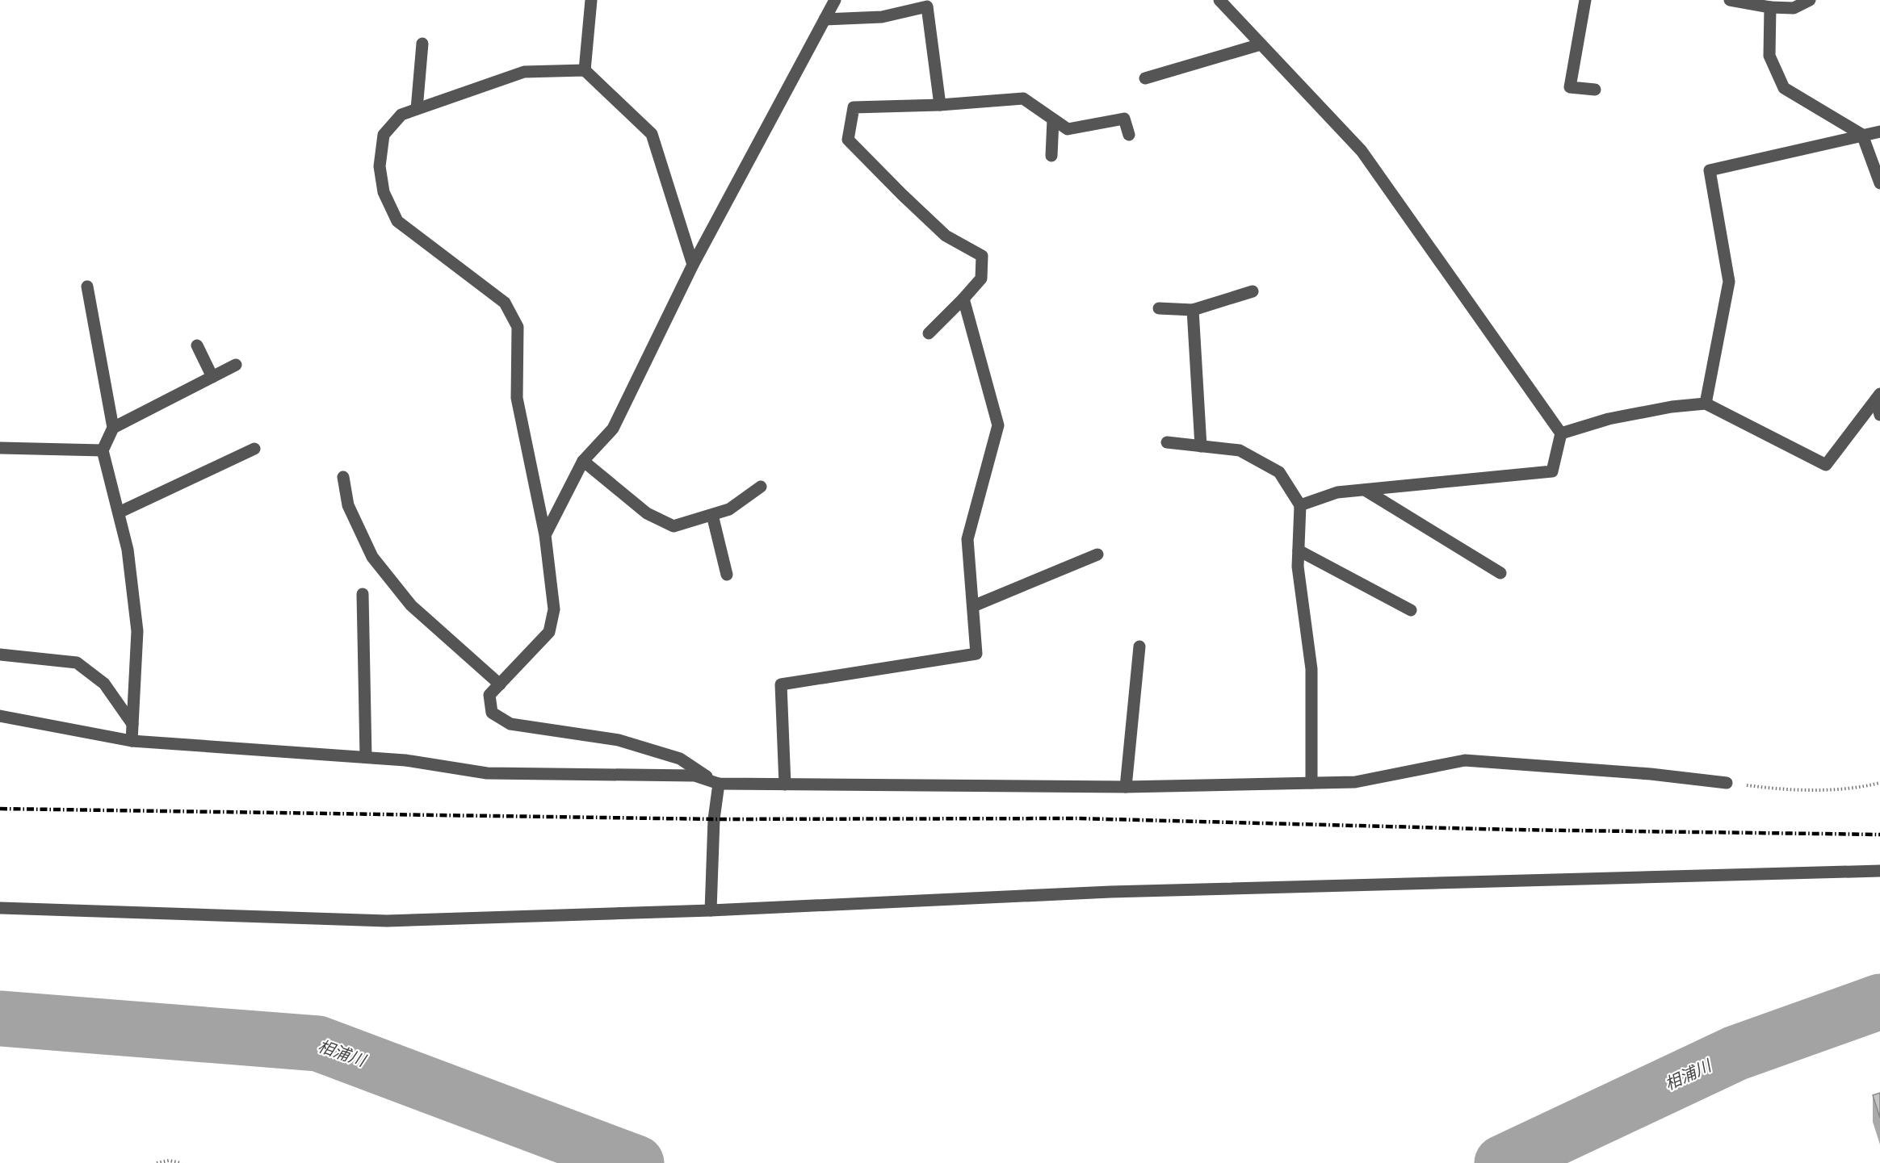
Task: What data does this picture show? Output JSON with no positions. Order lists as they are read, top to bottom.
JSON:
{
  "water": ["相浦川"]
}
